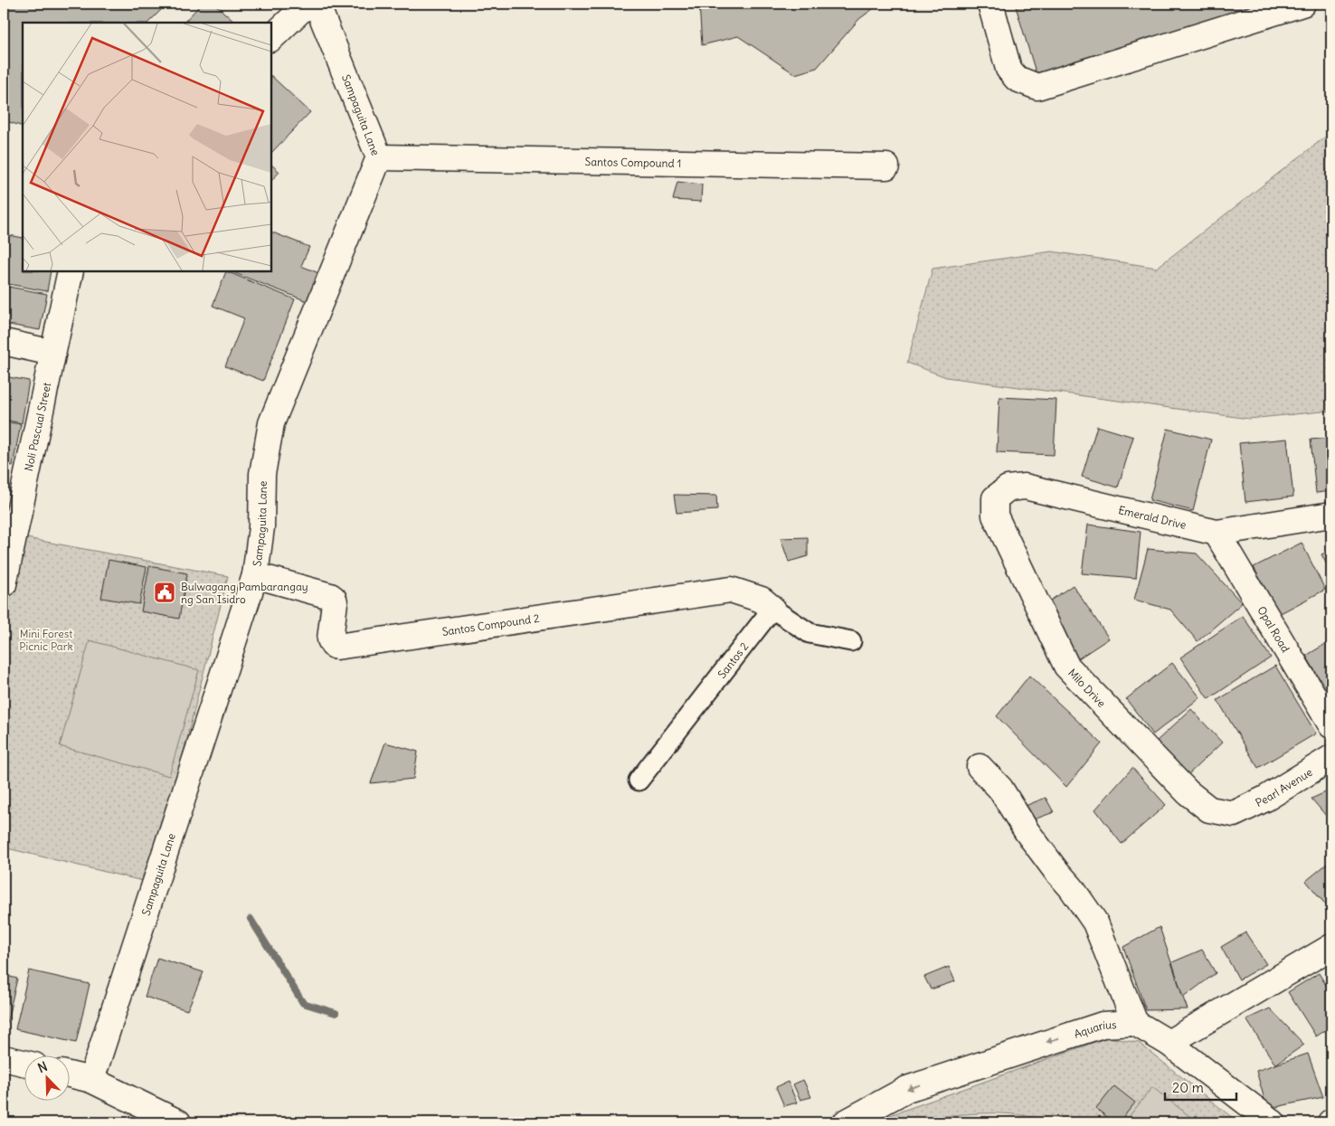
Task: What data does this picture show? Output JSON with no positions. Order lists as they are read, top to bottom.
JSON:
{
  "streets": {
    "street": [
      "Sampaguita Lane",
      "Santos Compound 1",
      "Noli Pascual Street",
      "Emerald Drive",
      "Santos Compound 2",
      "Opal Road",
      "Santos 2",
      "Milo Drive",
      "Pearl Avenue",
      "Aquarius"
    ]
  },
  "crossings": [
    ["Sampaguita Lane", "Santos Compound 1"],
    ["Sampaguita Lane", "Santos Compound 2"],
    ["Emerald Drive", "Opal Road"],
    ["Emerald Drive", "Milo Drive"],
    ["Santos Compound 2", "Santos 2"],
    ["Milo Drive", "Pearl Avenue"]
  ],
  "one_way": ["Aquarius"],
  "parks": ["Mini Forest Picnic Park"],
  "places": {
    "public building": ["Bulwagang Pambarangay ng San Isidro"]
  },
  "scale_bar": "20 m",
  "north": "top left"
}
